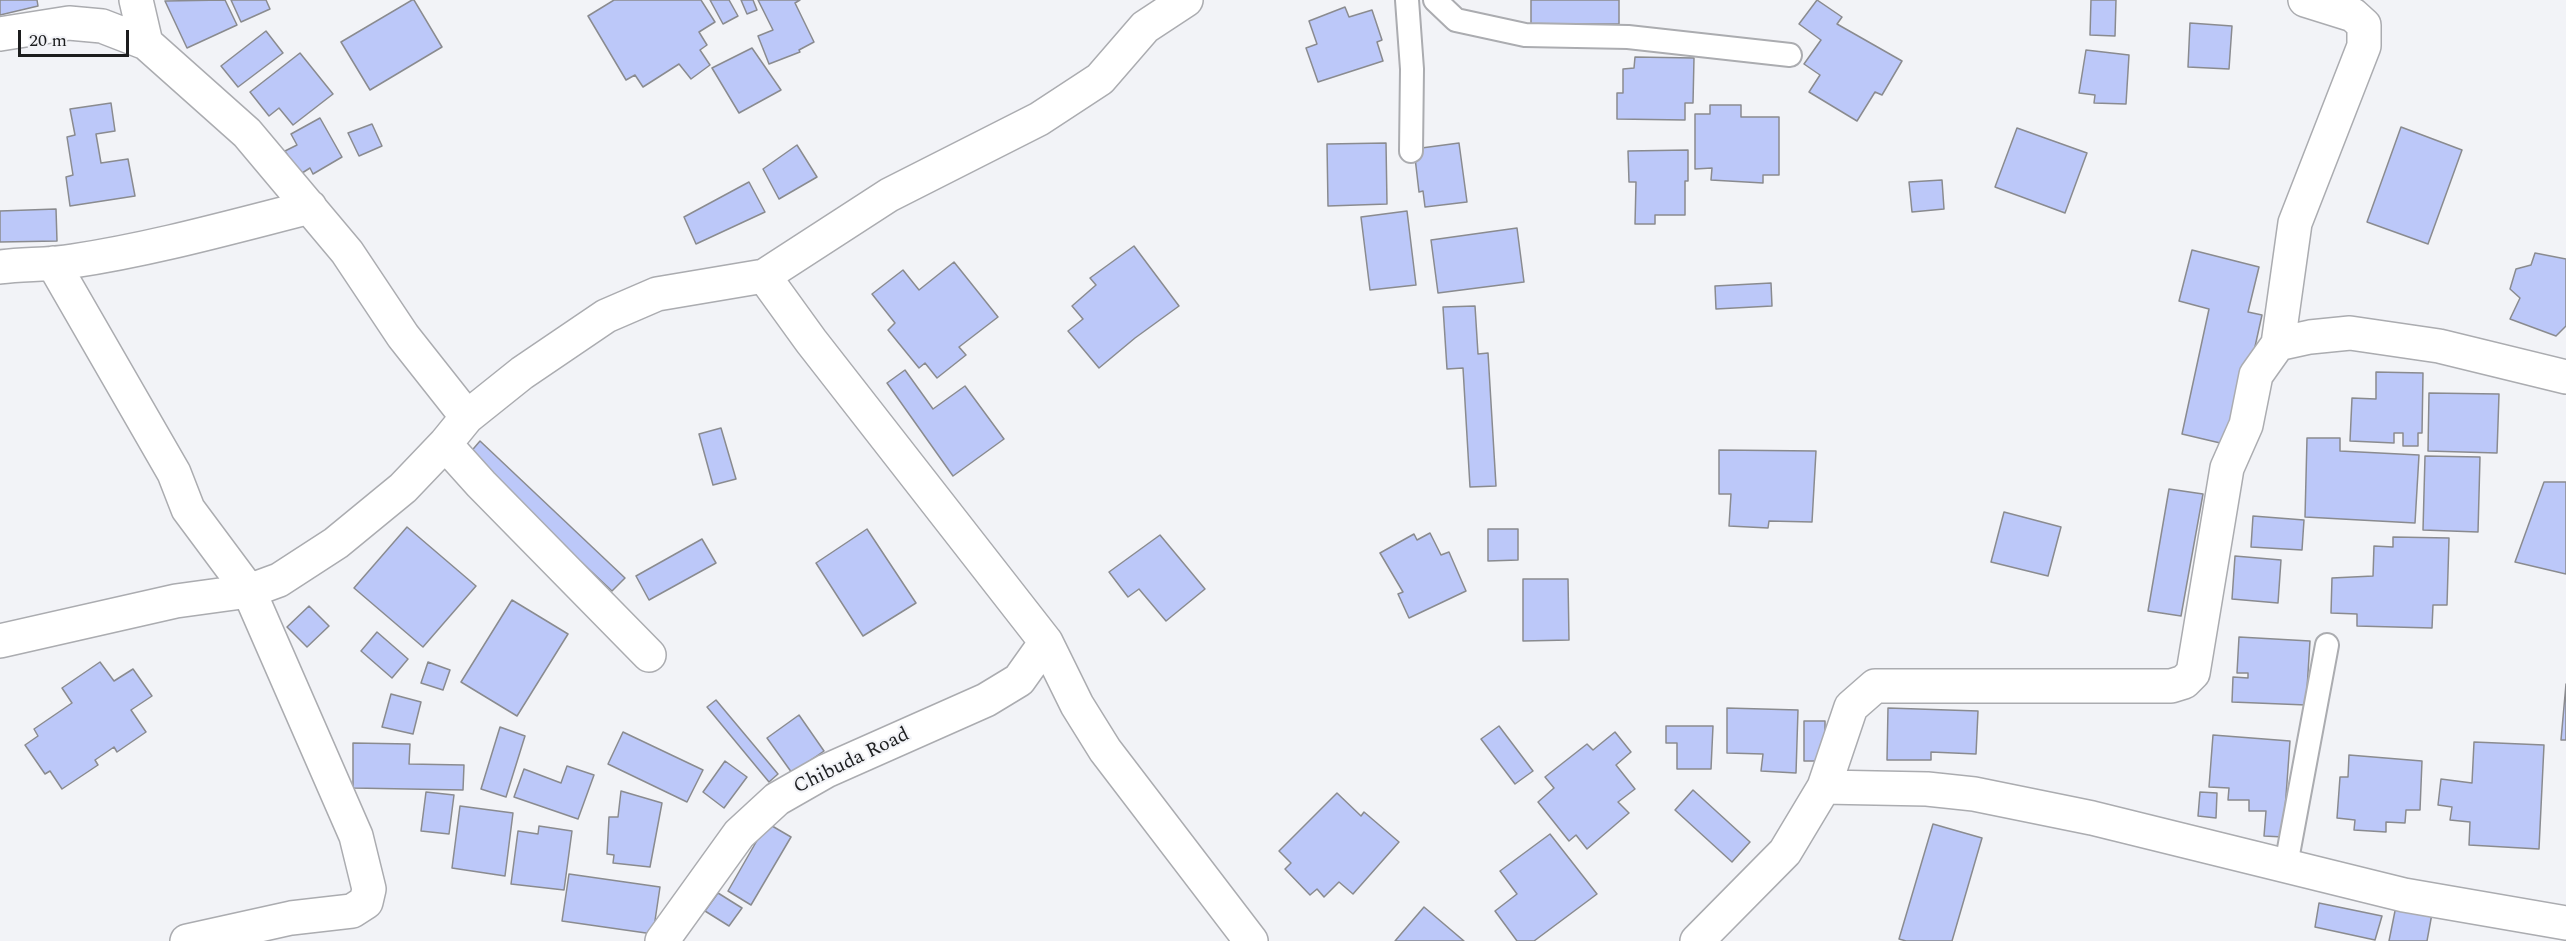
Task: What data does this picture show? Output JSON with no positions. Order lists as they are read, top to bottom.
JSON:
{
  "streets": {
    "street": ["Chibuda Road"]
  },
  "scale_bar": "20 m"
}
